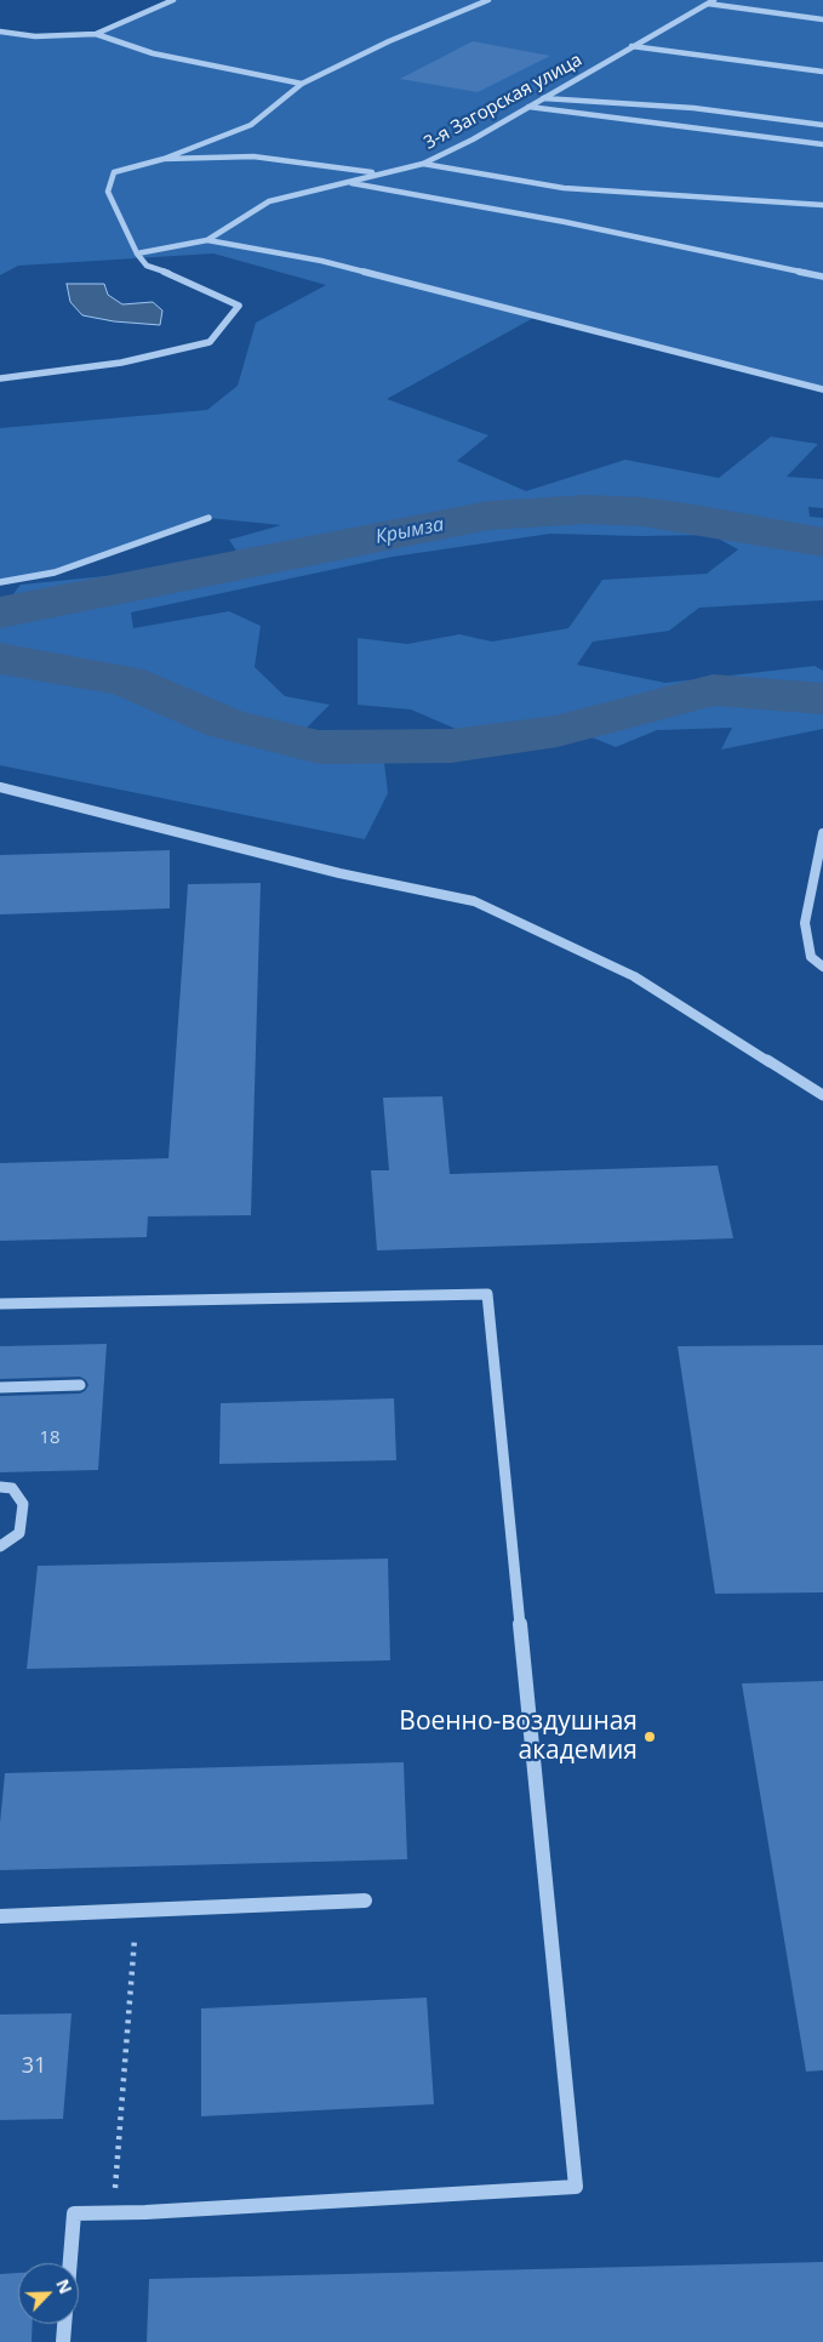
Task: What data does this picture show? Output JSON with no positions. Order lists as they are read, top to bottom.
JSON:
{
  "streets": {
    "street": ["3-я Загорская улица"]
  },
  "water": ["Крымза"],
  "places": ["Военно-воздушная академия"],
  "house_numbers": ["18", "31"],
  "north": "top right"
}
